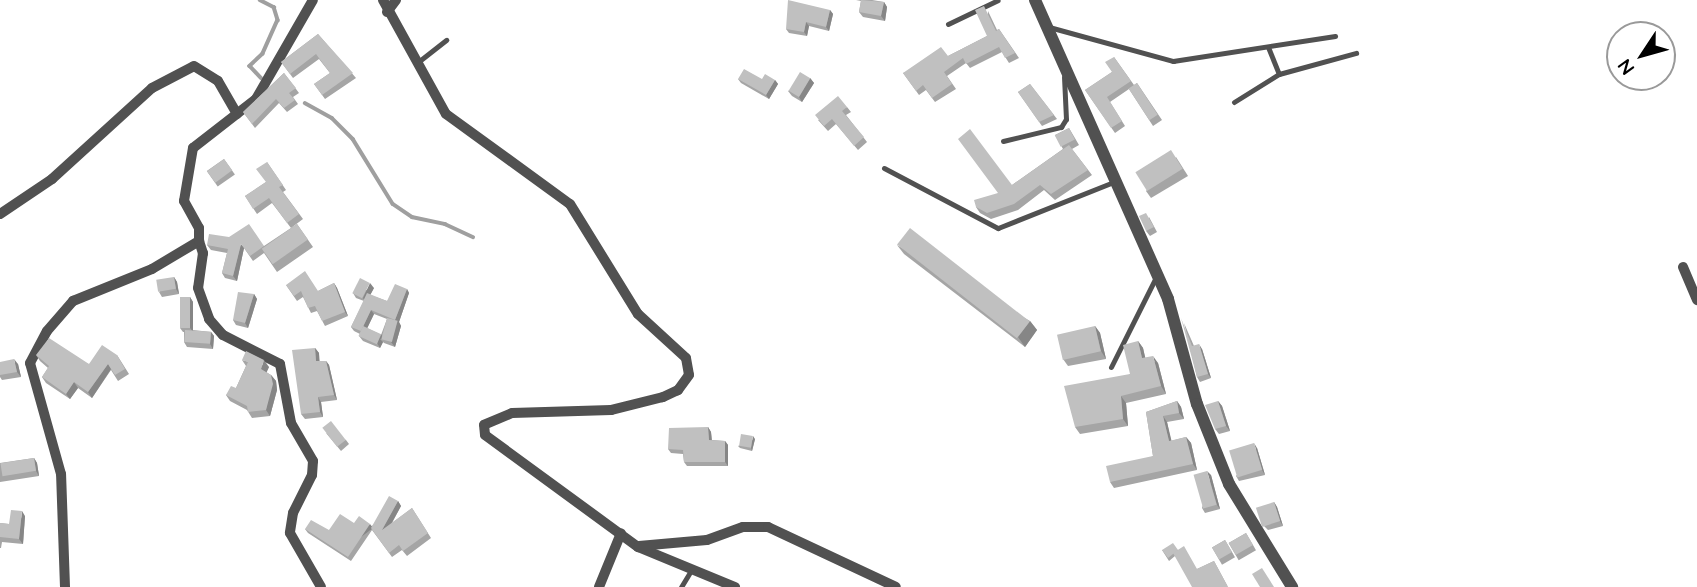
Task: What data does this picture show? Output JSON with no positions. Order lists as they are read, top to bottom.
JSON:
{
  "north": "bottom left"
}
